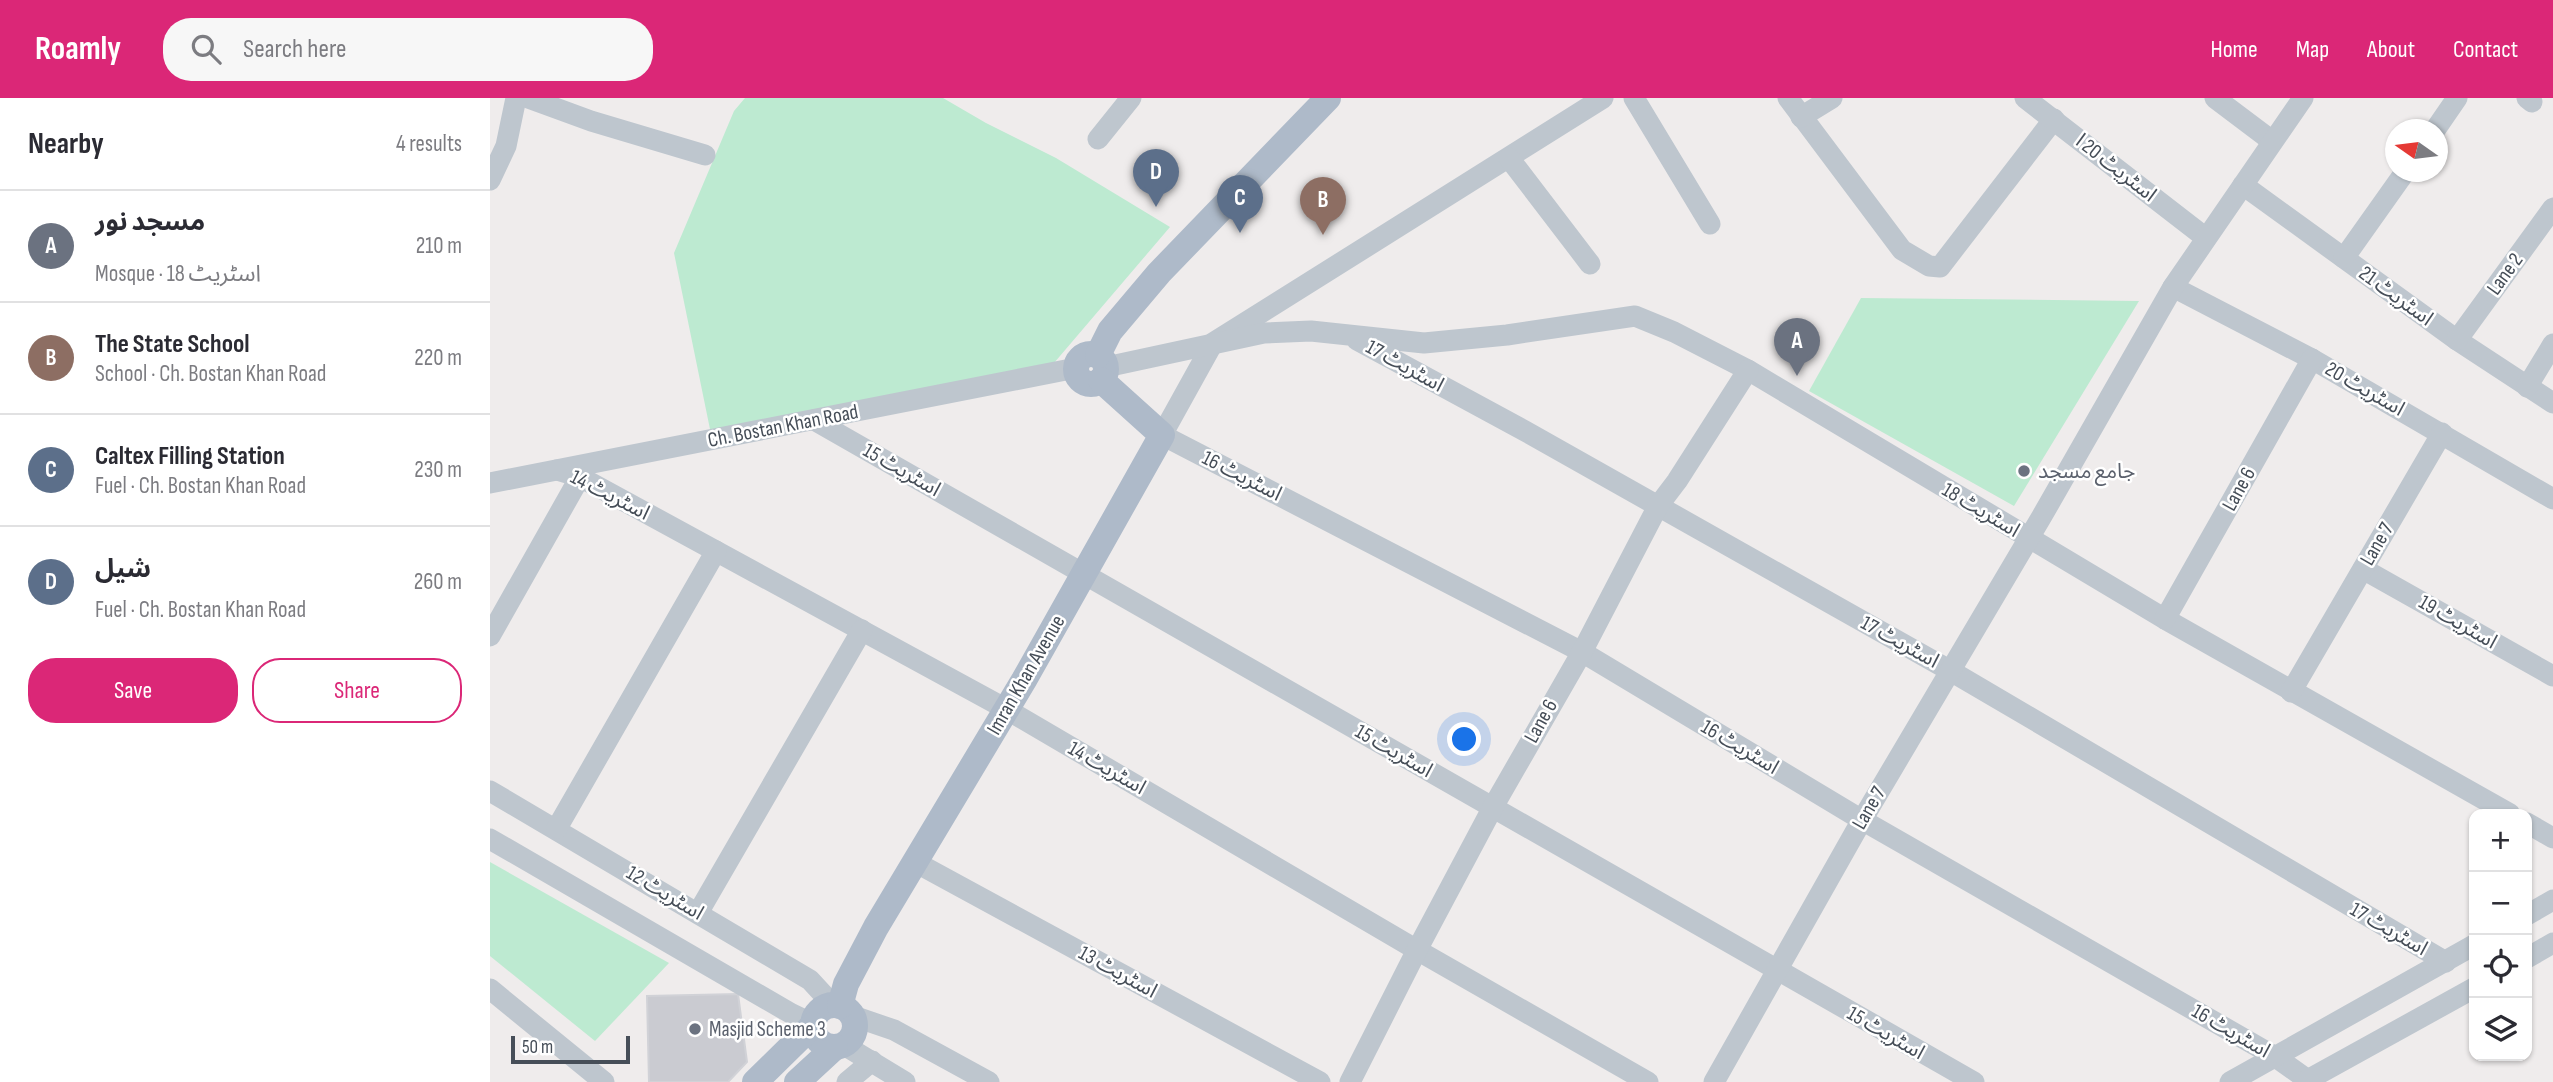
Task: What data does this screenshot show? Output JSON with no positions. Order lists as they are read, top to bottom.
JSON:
{
  "streets": {
    "main road": ["Imran Khan Avenue"],
    "street": [
      "اسٹریٹ 20 ا",
      "Lane 2",
      "اسٹریٹ 21",
      "اسٹریٹ 17",
      "اسٹریٹ 20",
      "Ch. Bostan Khan Road",
      "اسٹریٹ 15",
      "اسٹریٹ 16",
      "Lane 6",
      "اسٹریٹ 14",
      "اسٹریٹ 18",
      "Lane 7",
      "اسٹریٹ 19",
      "اسٹریٹ 12",
      "اسٹریٹ 13"
    ]
  },
  "crossings": [
    ["اسٹریٹ 20 ا", "Lane 7"],
    ["Lane 2", "اسٹریٹ 21"],
    ["اسٹریٹ 21", "Lane 7"],
    ["اسٹریٹ 17", "Lane 6"],
    ["اسٹریٹ 17", "اسٹریٹ 18"],
    ["اسٹریٹ 17", "Lane 7"],
    ["اسٹریٹ 20", "Lane 6"],
    ["اسٹریٹ 20", "Lane 7"],
    ["Ch. Bostan Khan Road", "اسٹریٹ 15"],
    ["Ch. Bostan Khan Road", "اسٹریٹ 14"],
    ["Ch. Bostan Khan Road", "اسٹریٹ 18"],
    ["Ch. Bostan Khan Road", "Imran Khan Avenue"],
    ["اسٹریٹ 15", "Lane 6"],
    ["اسٹریٹ 15", "Lane 7"],
    ["اسٹریٹ 15", "Imran Khan Avenue"],
    ["اسٹریٹ 16", "Lane 6"],
    ["اسٹریٹ 16", "Lane 7"],
    ["اسٹریٹ 16", "Imran Khan Avenue"],
    ["Lane 6", "اسٹریٹ 14"],
    ["Lane 6", "اسٹریٹ 18"],
    ["اسٹریٹ 14", "Imran Khan Avenue"],
    ["اسٹریٹ 18", "Lane 7"],
    ["اسٹریٹ 18", "Imran Khan Avenue"],
    ["Lane 7", "اسٹریٹ 19"],
    ["Imran Khan Avenue", "اسٹریٹ 12"],
    ["Imran Khan Avenue", "اسٹریٹ 13"]
  ],
  "places": ["جامع مسجد", "Masjid Scheme 3"],
  "scale_bar": "50 m",
  "north": "left",
  "page": {
    "header": "Roamly",
    "search": "Search here",
    "nav": [
      "Home",
      "Map",
      "About",
      "Contact"
    ],
    "heading": ["Nearby", "4 results"],
    "pins": [
      "D",
      "C",
      "B",
      "A"
    ],
    "list": [
      {
        "mark": "A",
        "name": "مسجد نور",
        "note": "Mosque · اسٹریٹ 18",
        "value": "210 m"
      },
      {
        "mark": "B",
        "name": "The State School",
        "note": "School · Ch. Bostan Khan Road",
        "value": "220 m"
      },
      {
        "mark": "C",
        "name": "Caltex Filling Station",
        "note": "Fuel · Ch. Bostan Khan Road",
        "value": "230 m"
      },
      {
        "mark": "D",
        "name": "شیل",
        "note": "Fuel · Ch. Bostan Khan Road",
        "value": "260 m"
      }
    ],
    "buttons": ["Save", "Share"],
    "map_buttons": ["+", "−"],
    "scale": "50 m"
  }
}
